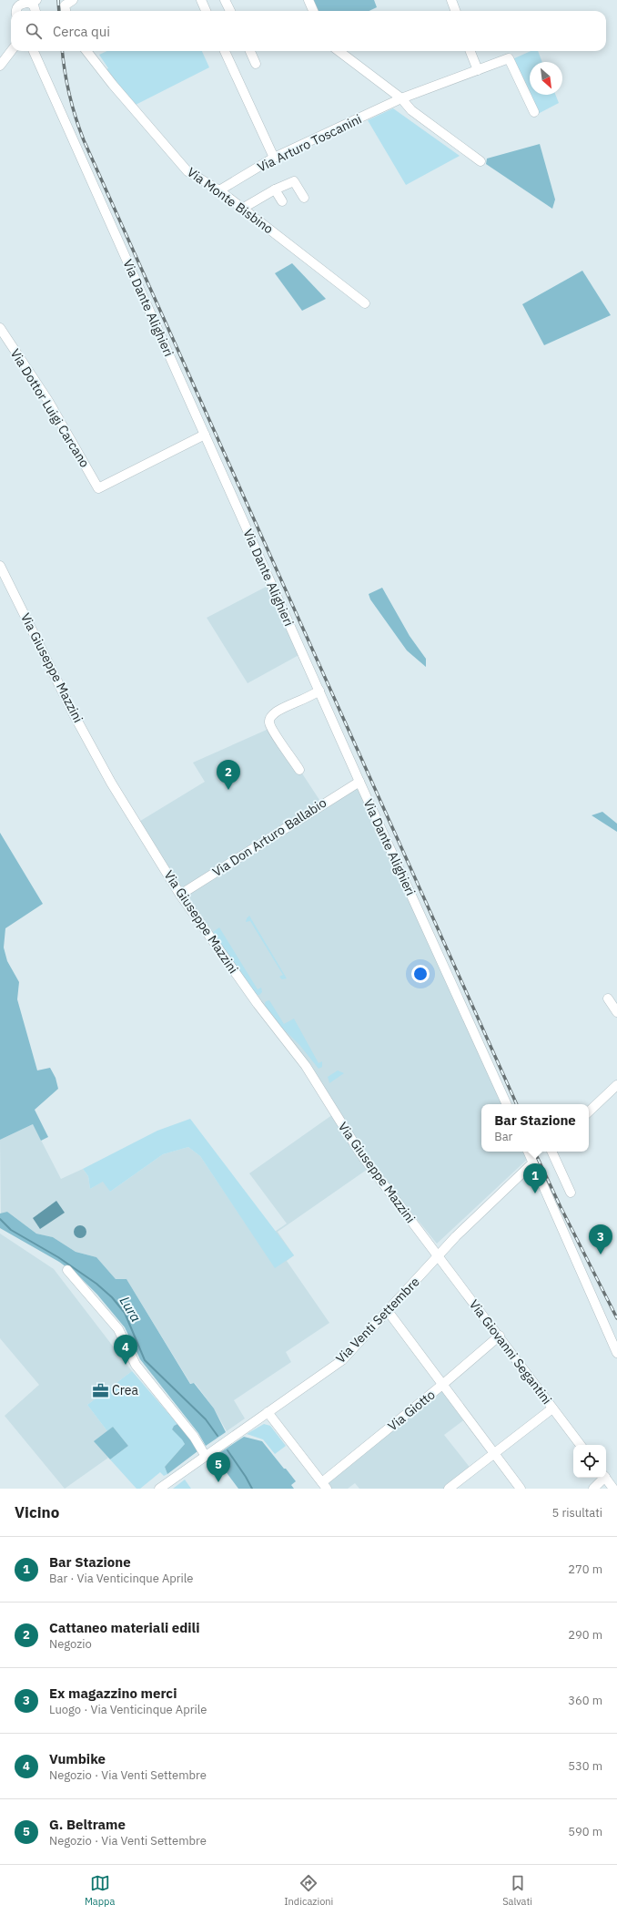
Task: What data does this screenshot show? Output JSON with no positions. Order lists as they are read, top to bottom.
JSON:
{
  "streets": {
    "street": [
      "Via Arturo Toscanini",
      "Via Monte Bisbino",
      "Via Dante Alighieri",
      "Via Dottor Luigi Carcano",
      "Via Giuseppe Mazzini",
      "Via Don Arturo Ballabio",
      "Via Venti Settembre",
      "Via Giovanni Segantini",
      "Via Giotto"
    ]
  },
  "crossings": [
    ["Via Arturo Toscanini", "Via Monte Bisbino"],
    ["Via Dante Alighieri", "Via Dottor Luigi Carcano"],
    ["Via Dante Alighieri", "Via Don Arturo Ballabio"],
    ["Via Giuseppe Mazzini", "Via Don Arturo Ballabio"],
    ["Via Giuseppe Mazzini", "Via Venti Settembre"],
    ["Via Giuseppe Mazzini", "Via Giovanni Segantini"],
    ["Via Venti Settembre", "Via Giovanni Segantini"],
    ["Via Giovanni Segantini", "Via Giotto"]
  ],
  "water": ["Lura"],
  "places": {
    "office": ["Crea"]
  },
  "north": "bottom right",
  "page": {
    "search": "Cerca qui",
    "pins": [
      "2",
      "1",
      "3",
      "4",
      "5"
    ],
    "popup": ["Bar Stazione", "Bar"],
    "heading": ["Vicino", "5 risultati"],
    "list": [
      {
        "mark": "1",
        "name": "Bar Stazione",
        "note": "Bar · Via Venticinque Aprile",
        "value": "270 m"
      },
      {
        "mark": "2",
        "name": "Cattaneo materiali edili",
        "note": "Negozio",
        "value": "290 m"
      },
      {
        "mark": "3",
        "name": "Ex magazzino merci",
        "note": "Luogo · Via Venticinque Aprile",
        "value": "360 m"
      },
      {
        "mark": "4",
        "name": "Vumbike",
        "note": "Negozio · Via Venti Settembre",
        "value": "530 m"
      },
      {
        "mark": "5",
        "name": "G. Beltrame",
        "note": "Negozio · Via Venti Settembre",
        "value": "590 m"
      }
    ],
    "nav": ["Mappa", "Indicazioni", "Salvati"]
  }
}
